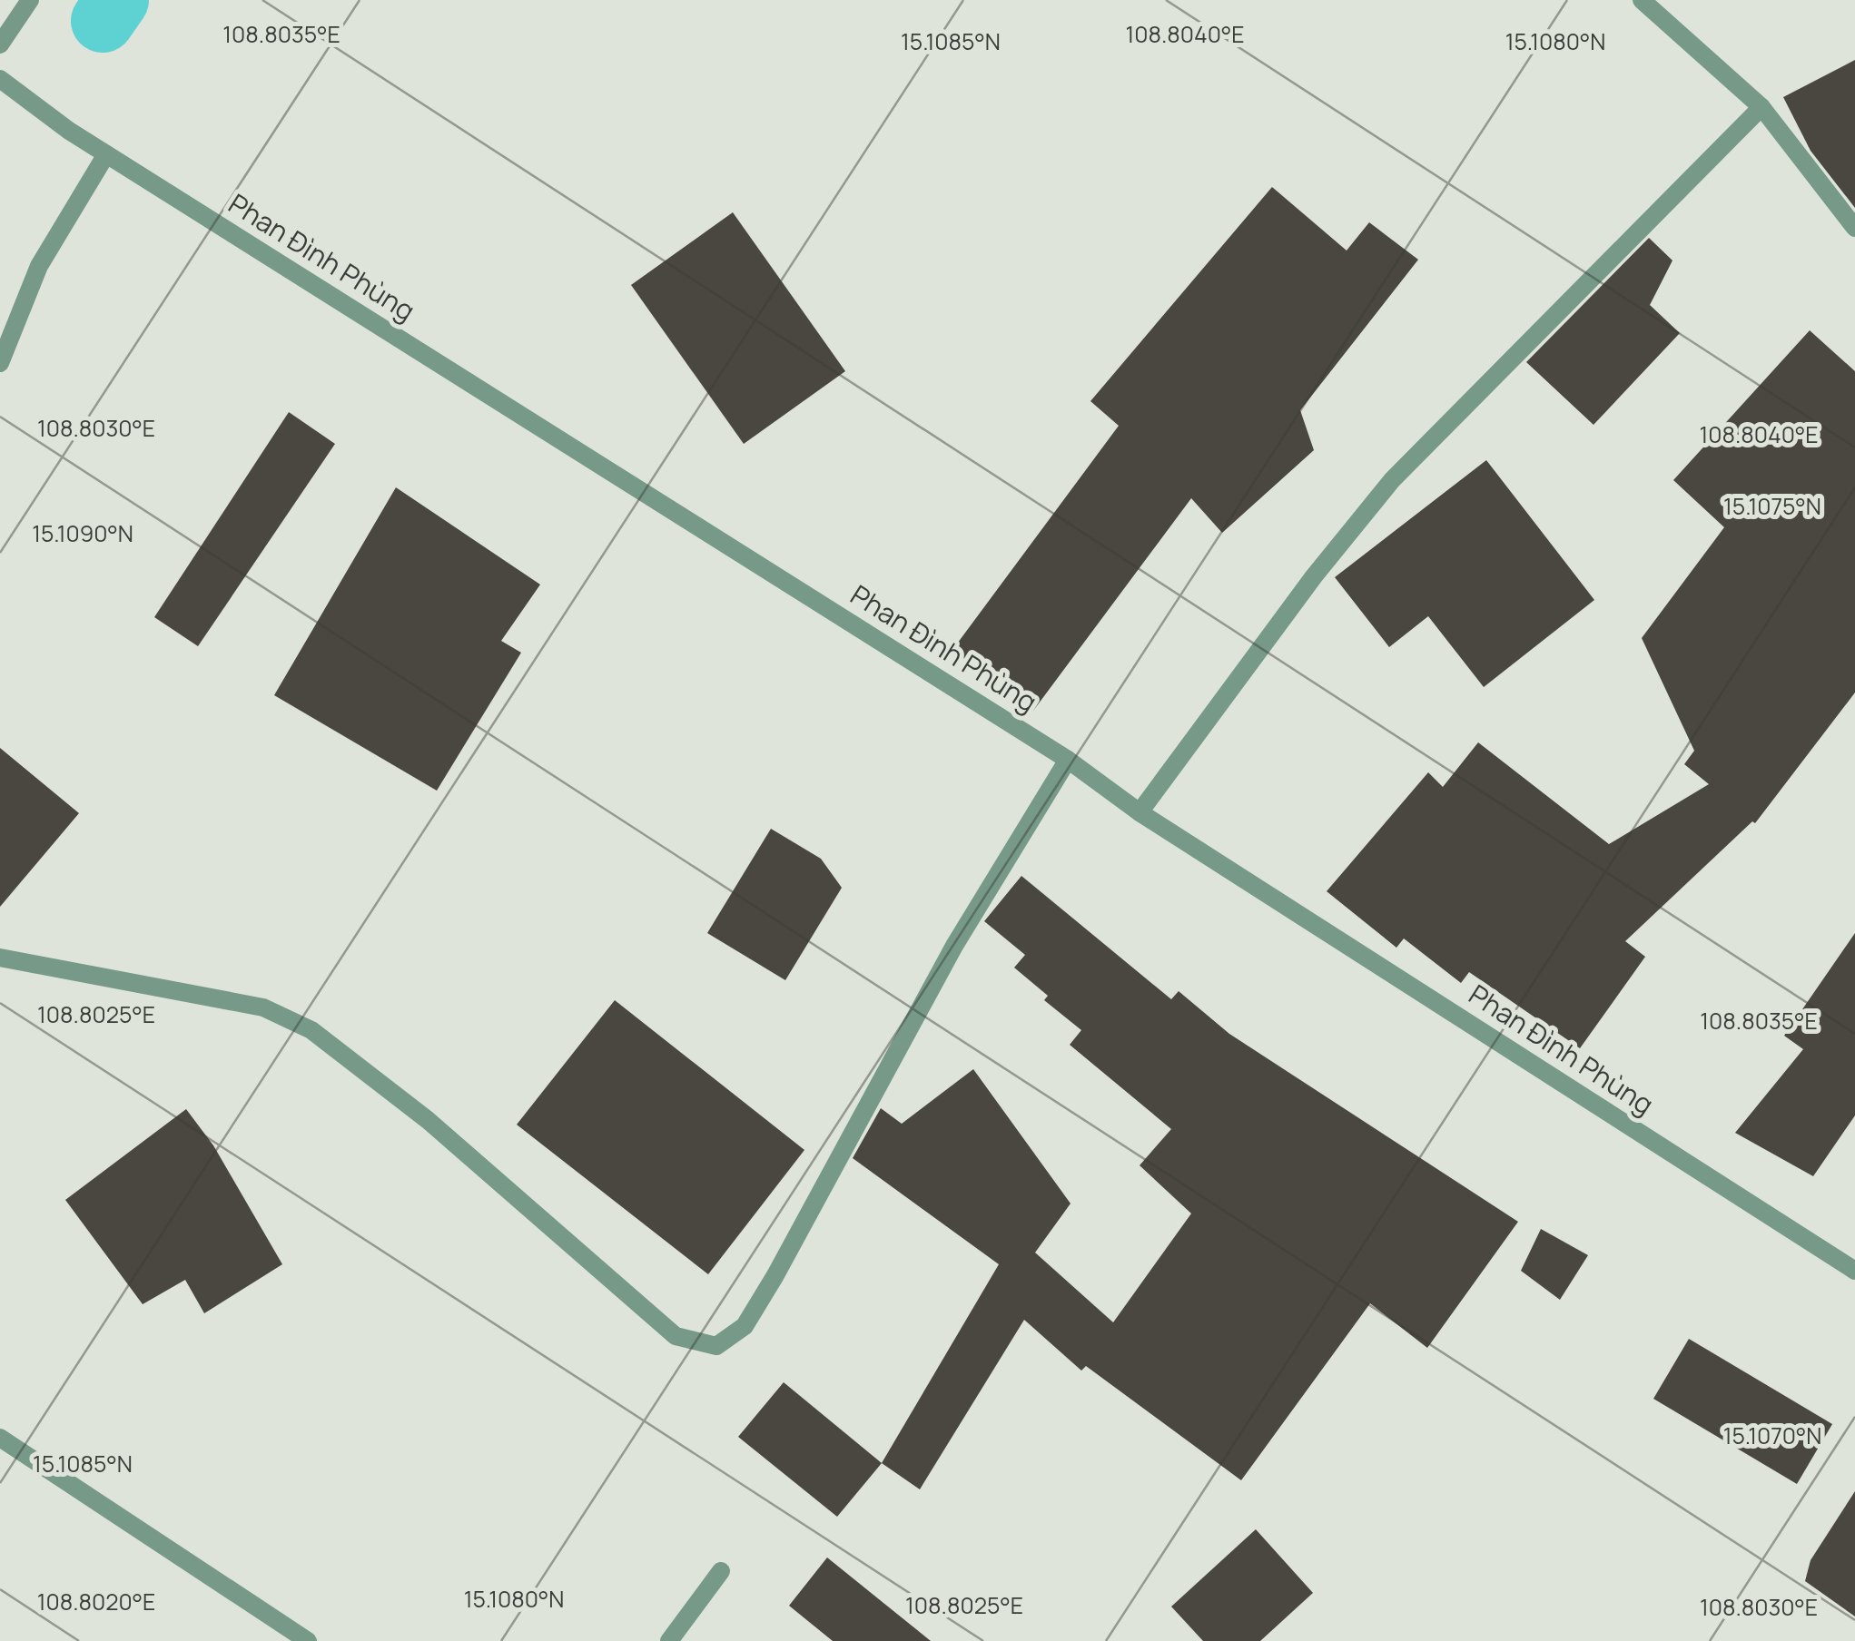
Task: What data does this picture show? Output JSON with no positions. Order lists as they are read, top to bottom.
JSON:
{
  "streets": {
    "street": ["Phan Đình Phùng"]
  },
  "coordinates": [
    "108.8035°E",
    "108.8040°E",
    "15.1085°N",
    "15.1080°N",
    "108.8030°E",
    "15.1075°N",
    "15.1090°N",
    "108.8025°E",
    "15.1070°N",
    "108.8020°E"
  ]
}
